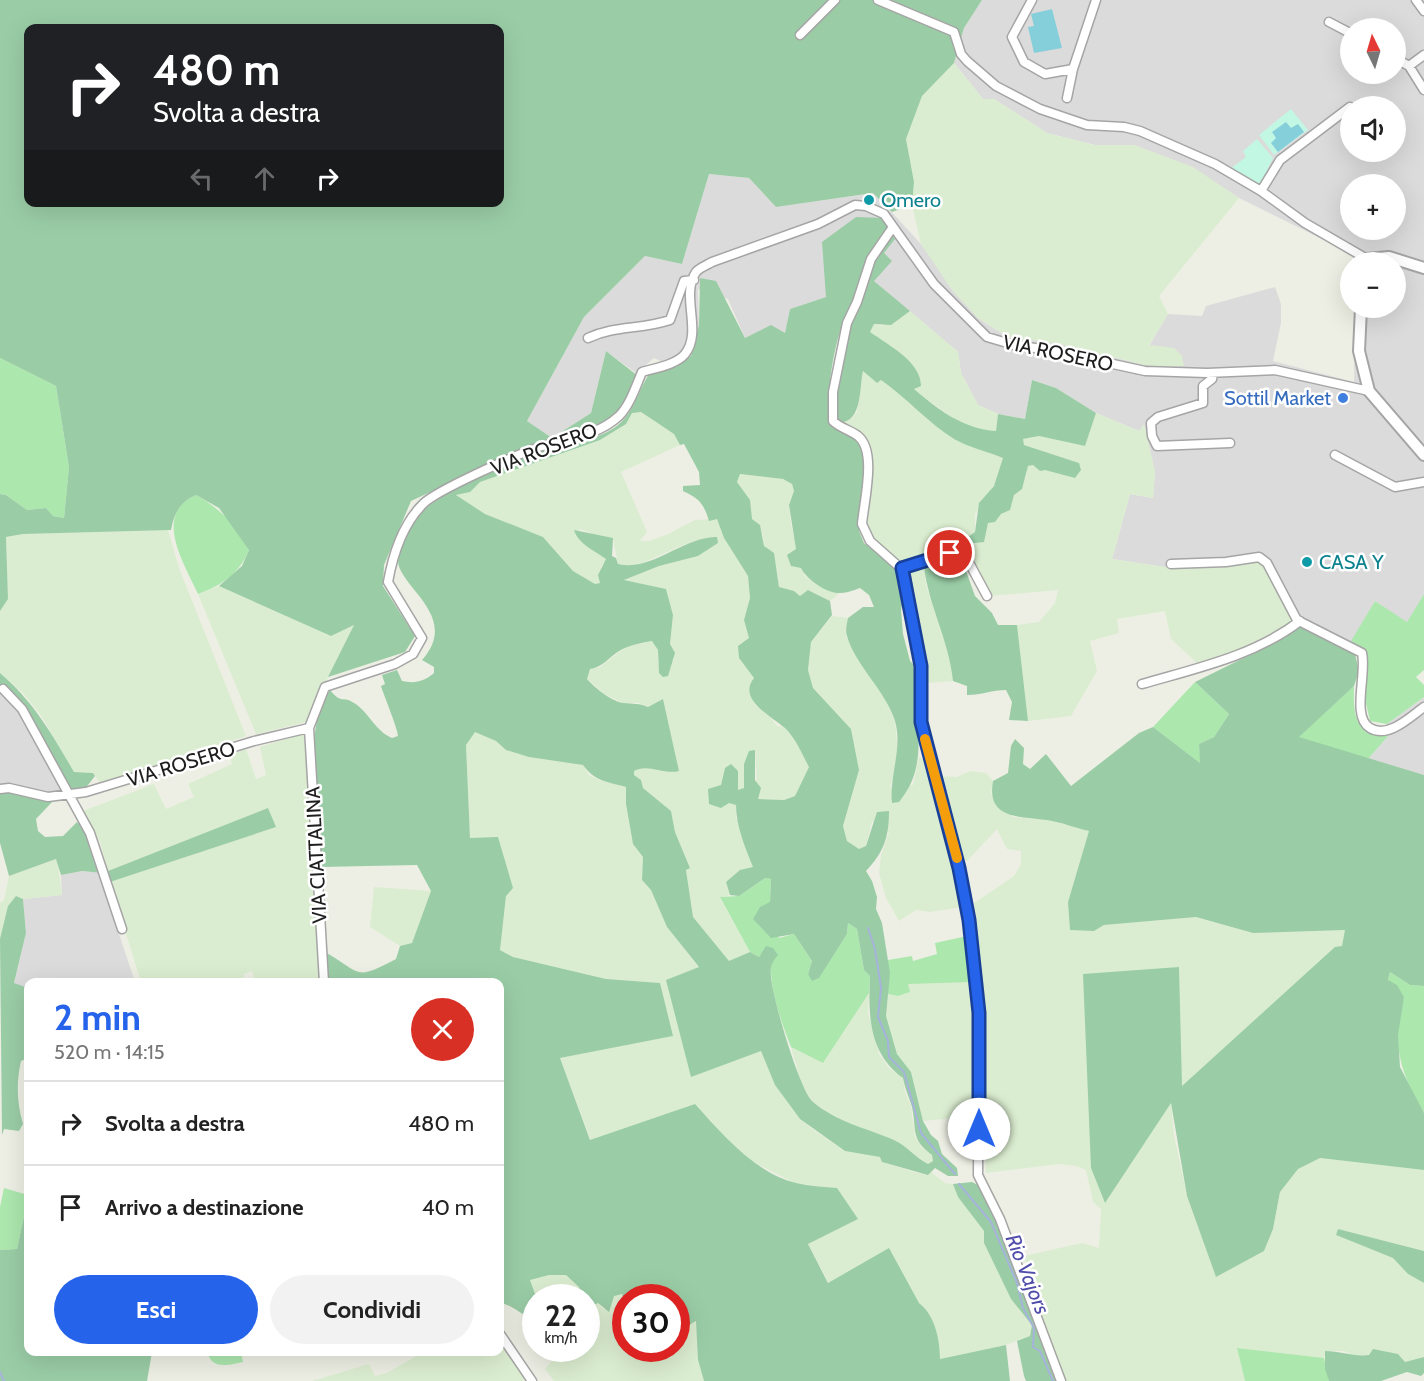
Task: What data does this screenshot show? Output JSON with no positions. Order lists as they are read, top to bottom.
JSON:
{
  "streets": {
    "street": ["VIA ROSERO", "VIA CIATTALINA"]
  },
  "crossings": [
    ["VIA ROSERO", "VIA CIATTALINA"]
  ],
  "water": ["Rio Vajors"],
  "places": ["Omero", "Sottil Market", "CASA Y"],
  "north": "top",
  "page": {
    "map_buttons": ["+", "−"],
    "turn": ["480 m", "Svolta a destra"],
    "heading": ["2 min", "520 m · 14:15"],
    "list": [
      {
        "name": "Svolta a destra",
        "value": "480 m"
      },
      {
        "name": "Arrivo a destinazione",
        "value": "40 m"
      }
    ],
    "buttons": ["Esci", "Condividi"],
    "speed": "22 km/h",
    "limit": "30"
  }
}
